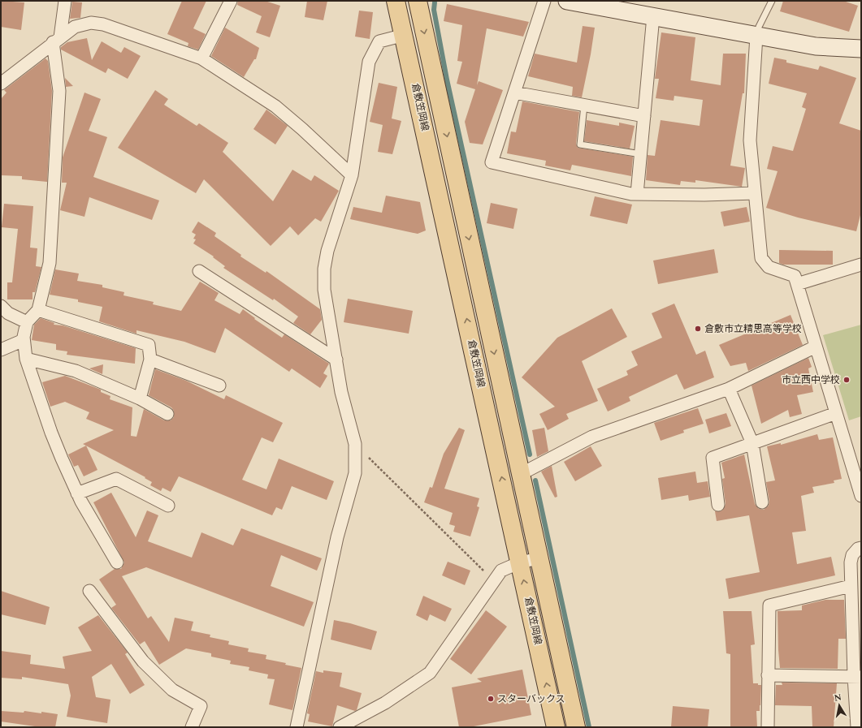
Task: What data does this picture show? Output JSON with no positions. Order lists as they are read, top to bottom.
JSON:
{
  "streets": {
    "main road": ["倉敷笠岡線"]
  },
  "places": ["倉敷市立精思高等学校", "市立西中学校", "スターバックス"],
  "north": "top"
}
